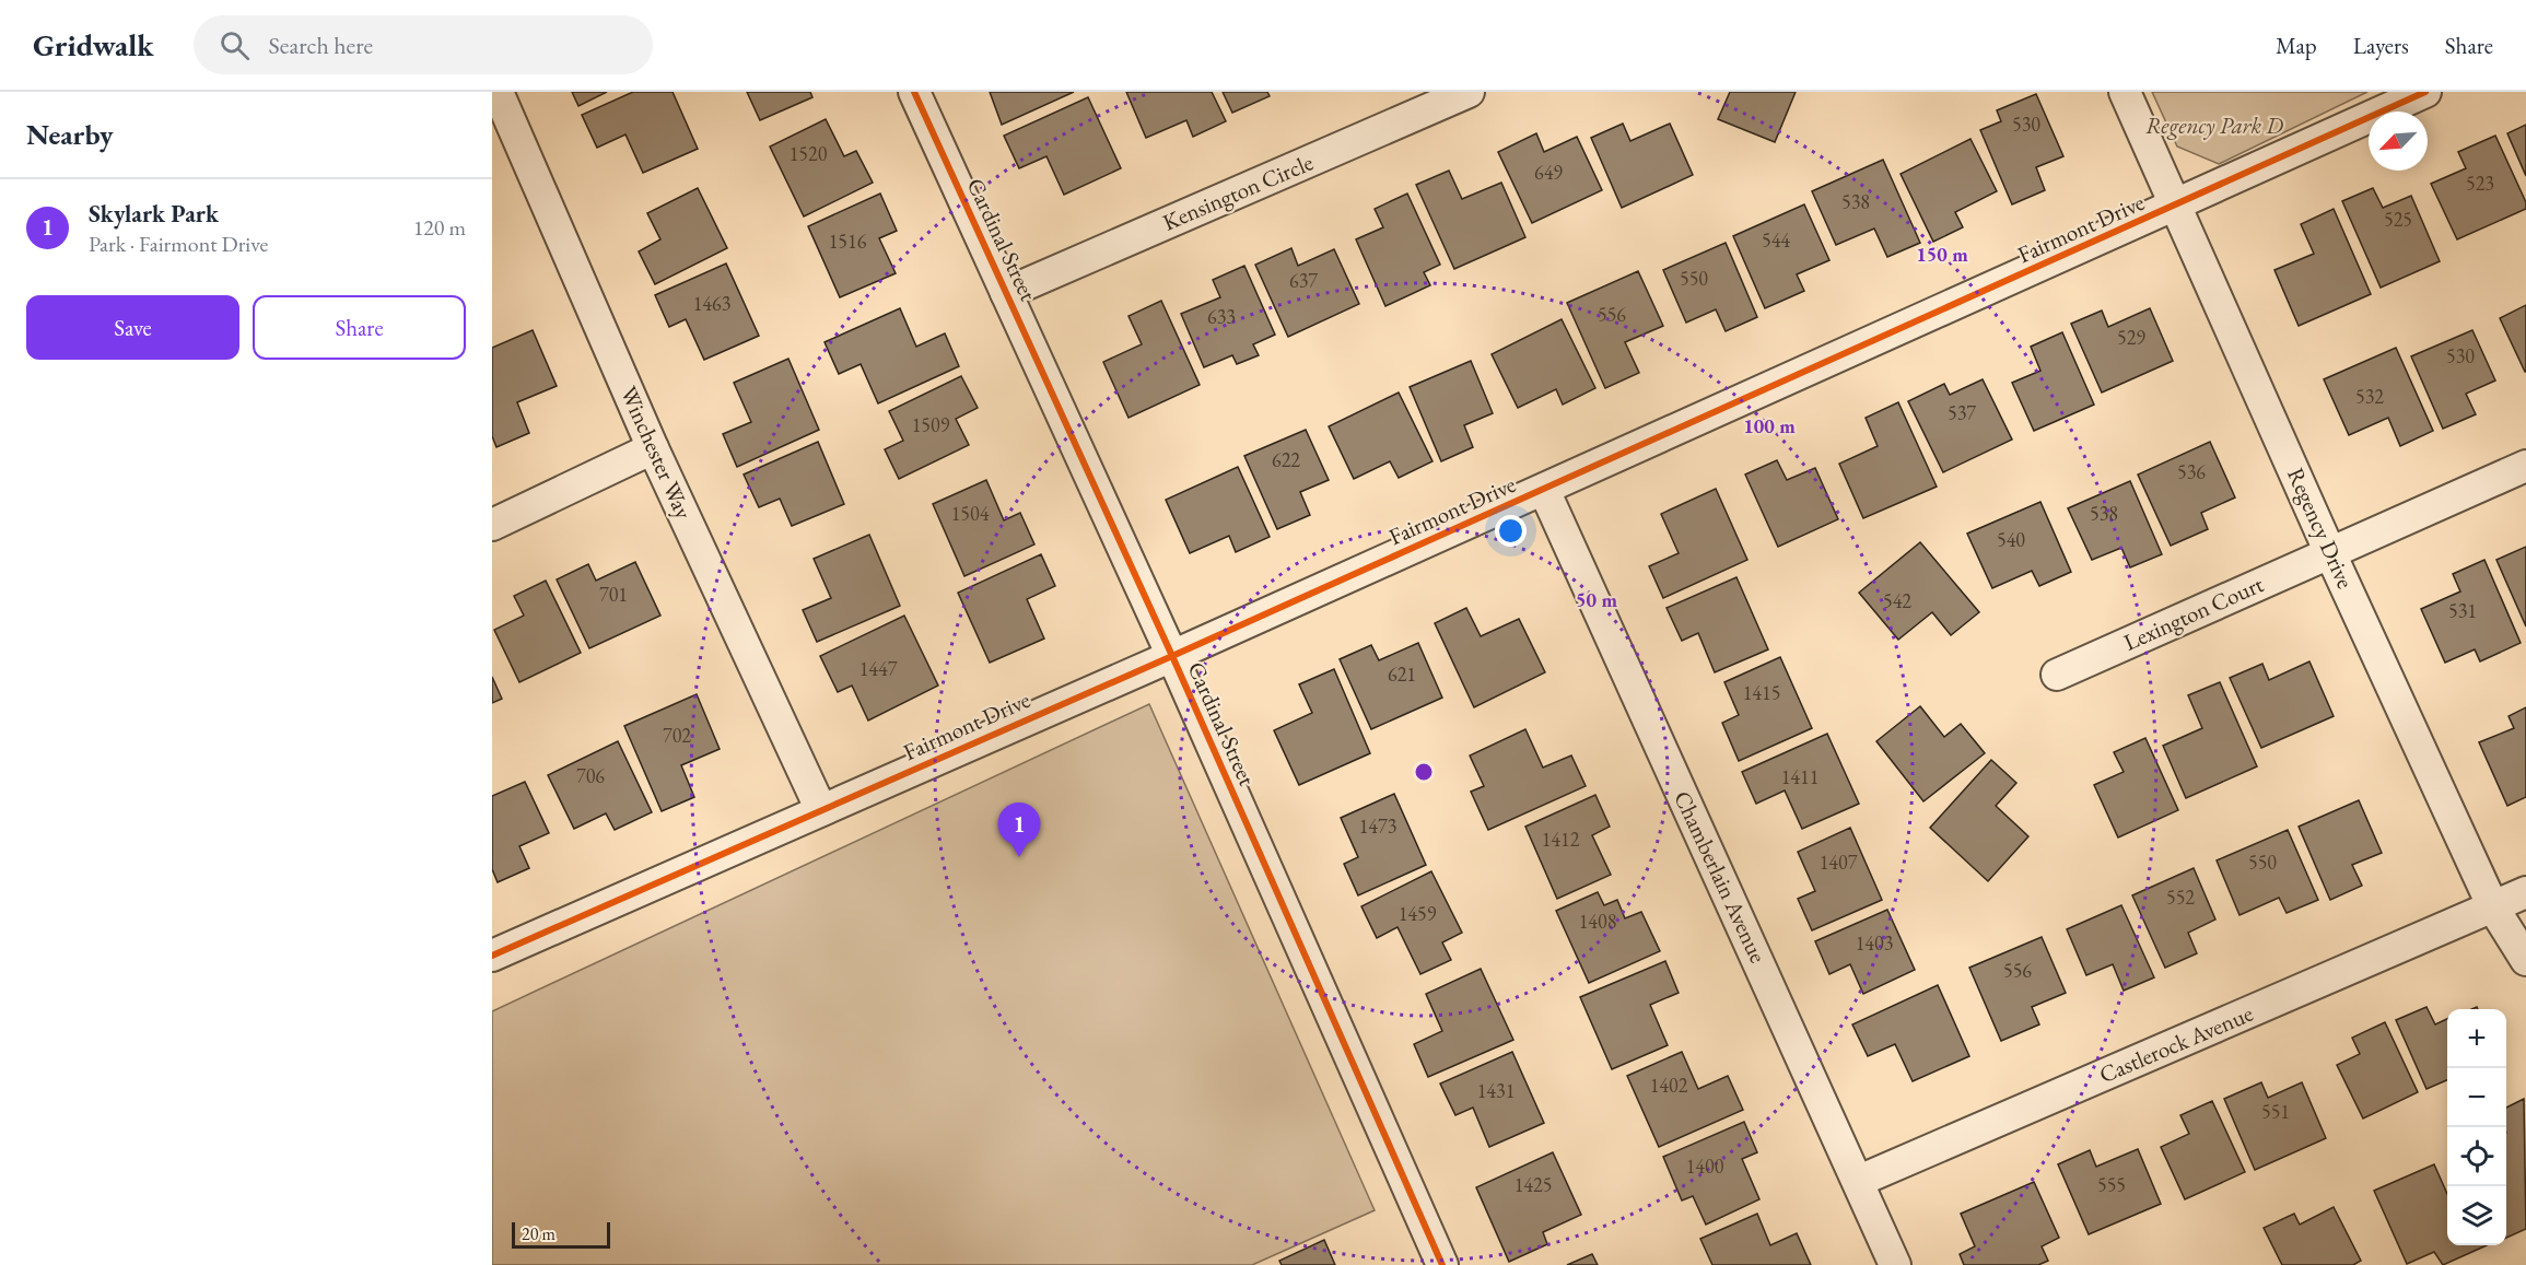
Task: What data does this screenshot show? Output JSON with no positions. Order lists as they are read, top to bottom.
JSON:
{
  "streets": {
    "street": [
      "Kensington Circle",
      "Fairmont Drive",
      "Cardinal Street",
      "Winchester Way",
      "Regency Drive",
      "Lexington Court",
      "Chamberlain Avenue",
      "Castlerock Avenue"
    ]
  },
  "crossings": [
    ["Kensington Circle", "Cardinal Street"],
    ["Fairmont Drive", "Cardinal Street"],
    ["Fairmont Drive", "Winchester Way"],
    ["Fairmont Drive", "Regency Drive"],
    ["Fairmont Drive", "Chamberlain Avenue"],
    ["Regency Drive", "Lexington Court"],
    ["Regency Drive", "Castlerock Avenue"],
    ["Chamberlain Avenue", "Castlerock Avenue"]
  ],
  "parks": ["Regency Park D"],
  "house_numbers": [
    "530",
    "1520",
    "649",
    "523",
    "538",
    "525",
    "544",
    "1516",
    "550",
    "637",
    "1463",
    "556",
    "633",
    "529",
    "530",
    "532",
    "537",
    "1509",
    "622",
    "536",
    "1504",
    "538",
    "540",
    "701",
    "542",
    "531",
    "1447",
    "621",
    "1415",
    "702",
    "706",
    "1411",
    "1473",
    "1412",
    "1407",
    "550",
    "552",
    "1459",
    "1408",
    "1403",
    "556",
    "1402",
    "1431",
    "551",
    "1400",
    "1425",
    "555"
  ],
  "scale_bar": "20 m",
  "north": "bottom left",
  "page": {
    "header": "Gridwalk",
    "search": "Search here",
    "nav": ["Map", "Layers", "Share"],
    "heading": "Nearby",
    "list": [
      {
        "mark": "1",
        "name": "Skylark Park",
        "note": "Park · Fairmont Drive",
        "value": "120 m"
      }
    ],
    "buttons": ["Save", "Share"],
    "pins": "1",
    "map_buttons": ["+", "−"],
    "scale": "20 m"
  },
  "rings": ["150 m", "100 m", "50 m"]
}
